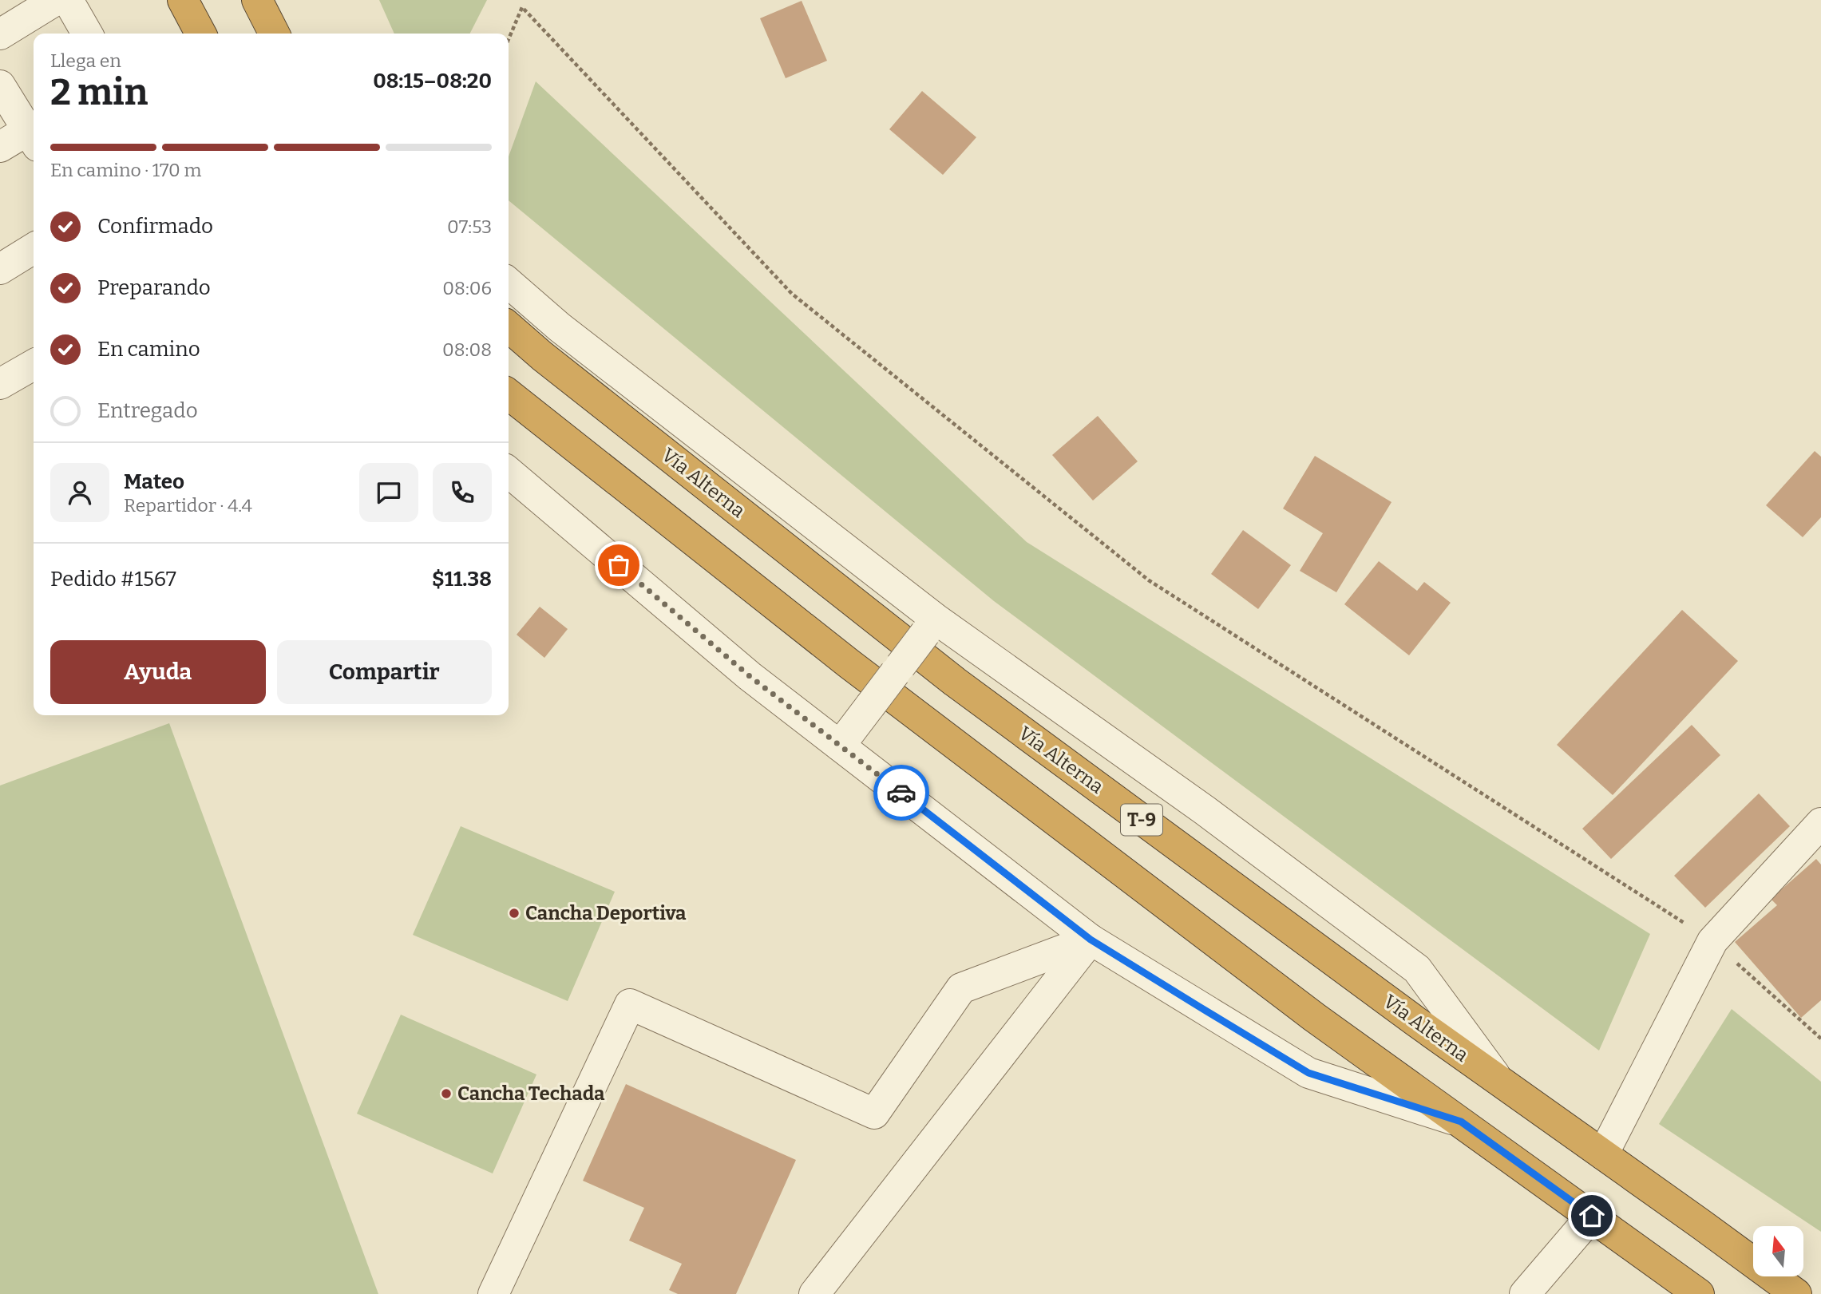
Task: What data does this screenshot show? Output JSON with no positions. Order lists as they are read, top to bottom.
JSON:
{
  "streets": {
    "highway": ["Vía Alterna", "T-9"]
  },
  "places": ["Cancha Deportiva", "Cancha Techada"],
  "north": "top",
  "page": {
    "heading": ["2 min", "Llega en", "08:15–08:20"],
    "panel": [
      "Mateo",
      "Repartidor · 4.4",
      "Pedido #1567",
      "$11.38"
    ],
    "bar": "En camino · 170 m",
    "list": [
      ["Confirmado", "07:53"],
      ["Preparando", "08:06"],
      ["En camino", "08:08"],
      "Entregado"
    ],
    "buttons": ["Ayuda", "Compartir"]
  }
}
